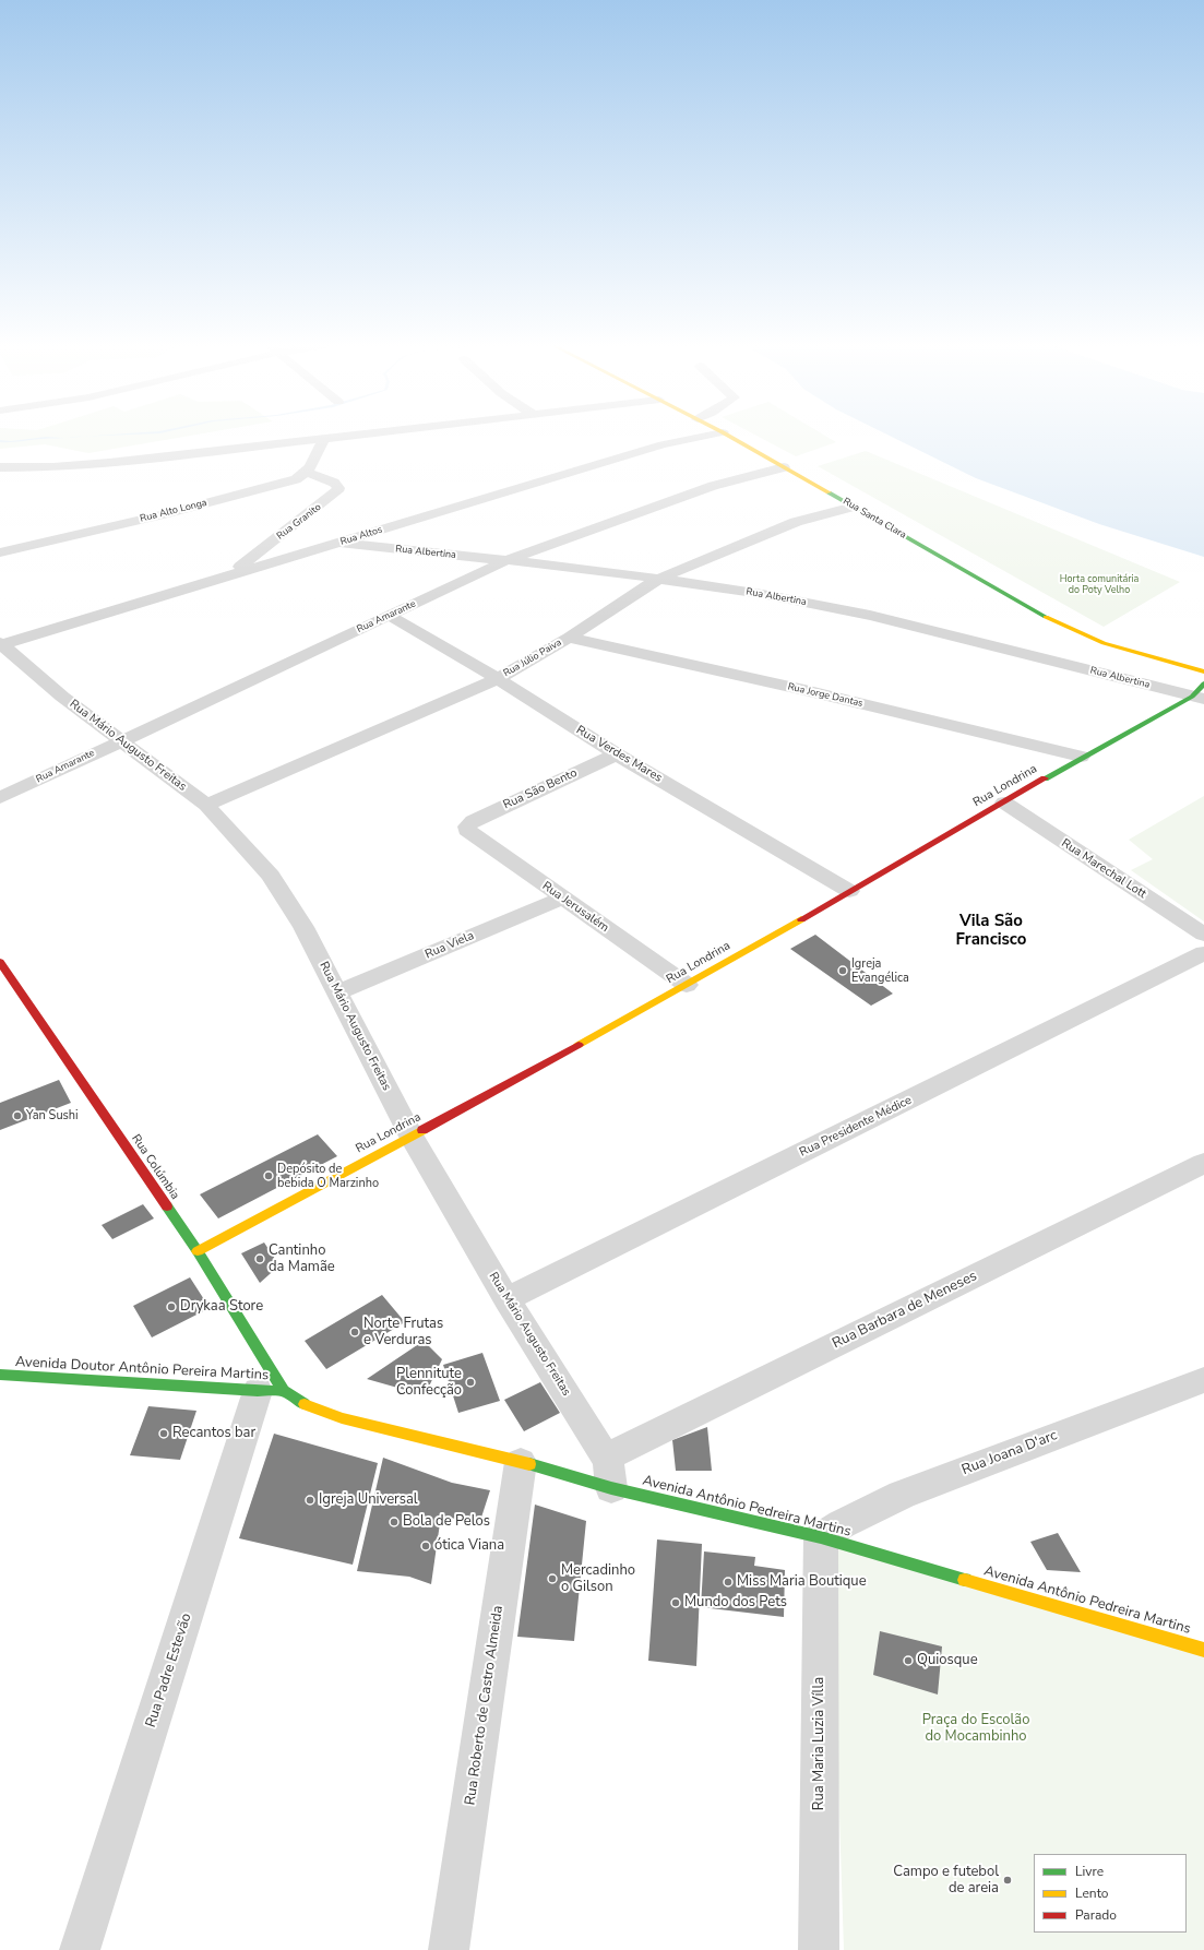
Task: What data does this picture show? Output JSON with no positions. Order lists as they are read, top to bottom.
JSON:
{
  "streets": {
    "street": [
      "Rua Alto Longa",
      "Rua Santa Clara",
      "Rua Granito",
      "Rua Altos",
      "Rua Albertina",
      "Rua Amarante",
      "Rua Júlio Paiva",
      "Rua Jorge Dantas",
      "Rua Mário Augusto Freitas",
      "Rua Verdes Mares",
      "Rua Londrina",
      "Rua São Bento",
      "Rua Marechal Lott",
      "Rua Jerusalém",
      "Rua Viela",
      "Rua Presidente Médice",
      "Rua Colúmbia",
      "Rua Barbara de Meneses",
      "Avenida Doutor Antônio Pereira Martins",
      "Rua Joana D'arc",
      "Avenida Antônio Pedreira Martins",
      "Rua Padre Estevão",
      "Rua Roberto de Castro Almeida",
      "Rua Maria Luzia Vílla"
    ]
  },
  "crossings": [
    ["Rua Alto Longa", "Rua Granito"],
    ["Rua Santa Clara", "Rua Amarante"],
    ["Rua Santa Clara", "Rua Júlio Paiva"],
    ["Rua Granito", "Rua Altos"],
    ["Rua Altos", "Rua Albertina"],
    ["Rua Altos", "Rua Mário Augusto Freitas"],
    ["Rua Albertina", "Rua Amarante"],
    ["Rua Albertina", "Rua Júlio Paiva"],
    ["Rua Albertina", "Rua Londrina"],
    ["Rua Amarante", "Rua Mário Augusto Freitas"],
    ["Rua Amarante", "Rua Verdes Mares"],
    ["Rua Júlio Paiva", "Rua Jorge Dantas"],
    ["Rua Júlio Paiva", "Rua Mário Augusto Freitas"],
    ["Rua Júlio Paiva", "Rua Verdes Mares"],
    ["Rua Jorge Dantas", "Rua Londrina"],
    ["Rua Mário Augusto Freitas", "Rua Londrina"],
    ["Rua Mário Augusto Freitas", "Rua Viela"],
    ["Rua Mário Augusto Freitas", "Rua Presidente Médice"],
    ["Rua Mário Augusto Freitas", "Rua Barbara de Meneses"],
    ["Rua Mário Augusto Freitas", "Avenida Antônio Pedreira Martins"],
    ["Rua Verdes Mares", "Rua Londrina"],
    ["Rua Verdes Mares", "Rua São Bento"],
    ["Rua Londrina", "Rua Marechal Lott"],
    ["Rua Londrina", "Rua Jerusalém"],
    ["Rua Londrina", "Rua Colúmbia"],
    ["Rua São Bento", "Rua Jerusalém"],
    ["Rua Jerusalém", "Rua Viela"],
    ["Rua Colúmbia", "Avenida Doutor Antônio Pereira Martins"],
    ["Rua Colúmbia", "Avenida Antônio Pedreira Martins"],
    ["Rua Colúmbia", "Rua Padre Estevão"],
    ["Avenida Doutor Antônio Pereira Martins", "Avenida Antônio Pedreira Martins"],
    ["Avenida Doutor Antônio Pereira Martins", "Rua Padre Estevão"],
    ["Rua Joana D'arc", "Avenida Antônio Pedreira Martins"],
    ["Rua Joana D'arc", "Rua Maria Luzia Vílla"],
    ["Avenida Antônio Pedreira Martins", "Rua Padre Estevão"],
    ["Avenida Antônio Pedreira Martins", "Rua Roberto de Castro Almeida"],
    ["Avenida Antônio Pedreira Martins", "Rua Maria Luzia Vílla"]
  ],
  "districts": ["Vila São Francisco"],
  "parks": ["Horta comunitária do Poty Velho", "Praça do Escolão do Mocambinho"],
  "places": [
    "Igreja Evangélica",
    "Yan Sushi",
    "Depósito de bebida O Marzinho",
    "Cantinho da Mamãe",
    "Drykaa Store",
    "Norte Frutas e Verduras",
    "Plennitute Confecção",
    "Recantos bar",
    "Igreja Universal",
    "Bola de Pelos",
    "ótica Viana",
    "Mercadinho o Gilson",
    "Miss Maria Boutique",
    "Mundo dos Pets",
    "Quiosque",
    "Campo e futebol de areia"
  ],
  "legend": ["Livre", "Lento", "Parado"]
}
